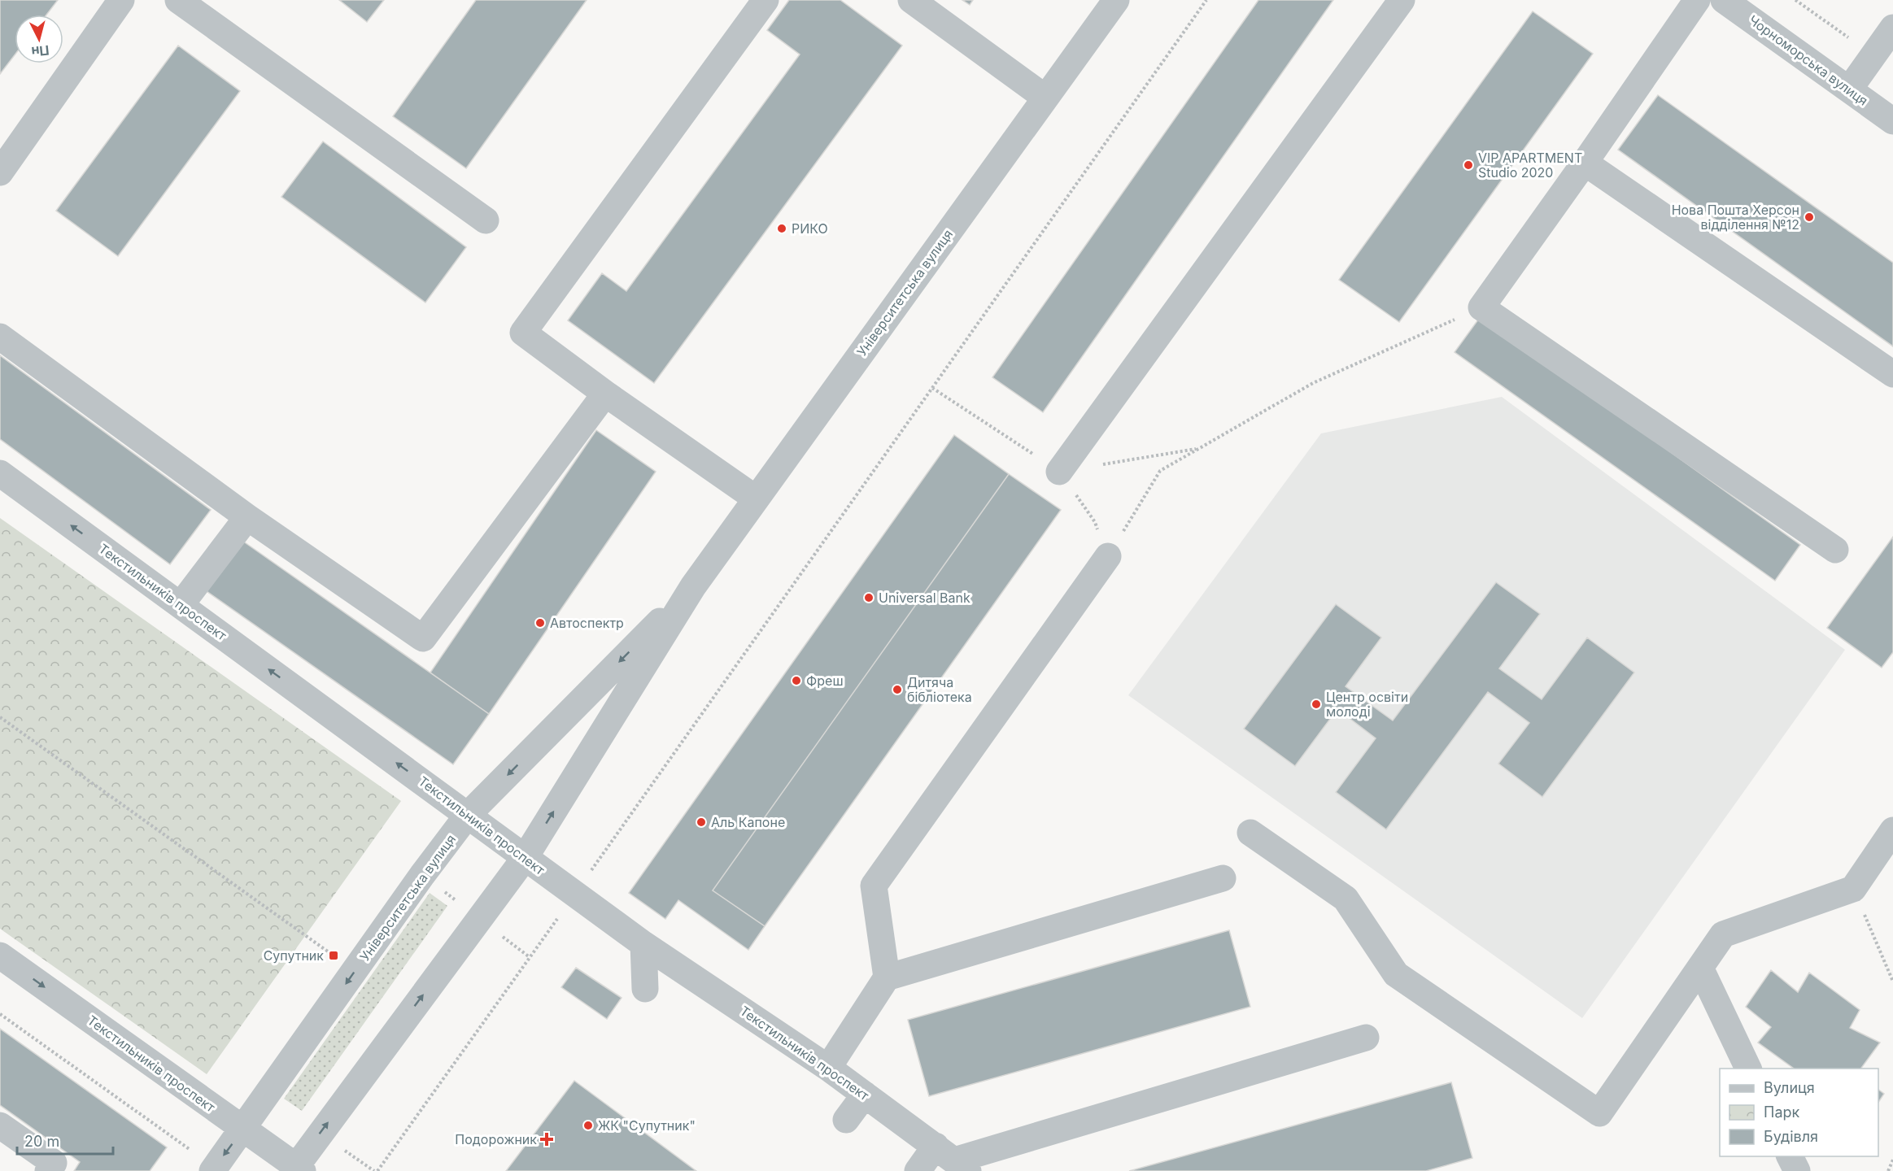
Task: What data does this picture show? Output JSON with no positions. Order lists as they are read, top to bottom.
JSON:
{
  "streets": {
    "street": ["Чорноморська вулиця", "Університетська вулиця", "Текстильників проспект"]
  },
  "crossings": [
    ["Університетська вулиця", "Текстильників проспект"]
  ],
  "places": {
    "other": [
      "VIP APARTMENT Studio 2020",
      "Нова Пошта Херсон відділення №12",
      "РИКО",
      "Universal Bank",
      "Автоспектр",
      "Фреш",
      "Дитяча бібліотека",
      "Центр освіти молоді",
      "Аль Капоне",
      "ЖК \"Супутник\""
    ],
    "transit": ["Супутник"],
    "health": ["Подорожник"]
  },
  "legend": ["Вулиця", "Парк", "Будівля"],
  "scale_bar": "20 m",
  "north": "bottom"
}
